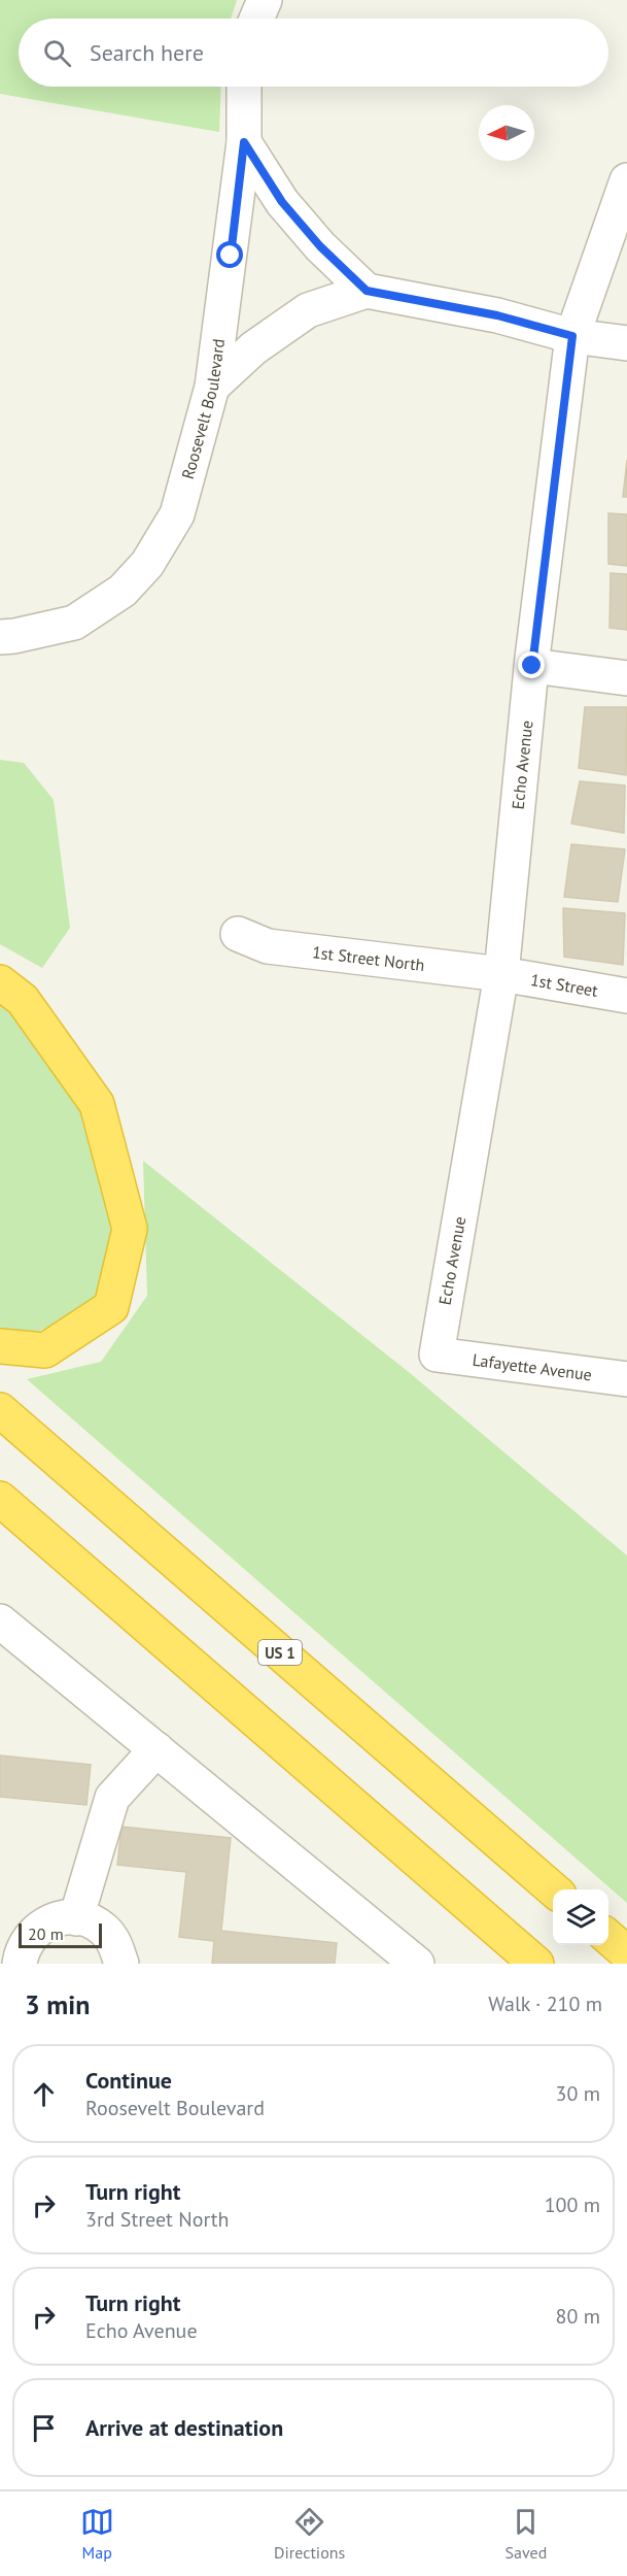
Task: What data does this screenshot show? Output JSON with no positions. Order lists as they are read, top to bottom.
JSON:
{
  "streets": {
    "highway": ["US 1"],
    "street": [
      "Roosevelt Boulevard",
      "Echo Avenue",
      "1st Street North",
      "1st Street",
      "Lafayette Avenue"
    ]
  },
  "crossings": [
    ["Echo Avenue", "1st Street North"],
    ["Echo Avenue", "1st Street"],
    ["Echo Avenue", "Lafayette Avenue"],
    ["1st Street North", "1st Street"]
  ],
  "scale_bar": "20 m",
  "north": "left",
  "page": {
    "search": "Search here",
    "scale": "20 m",
    "heading": ["3 min", "Walk · 210 m"],
    "list": [
      ["Continue", "Roosevelt Boulevard", "30 m"],
      ["Turn right", "3rd Street North", "100 m"],
      ["Turn right", "Echo Avenue", "80 m"],
      "Arrive at destination"
    ],
    "nav": ["Map", "Directions", "Saved"]
  }
}
